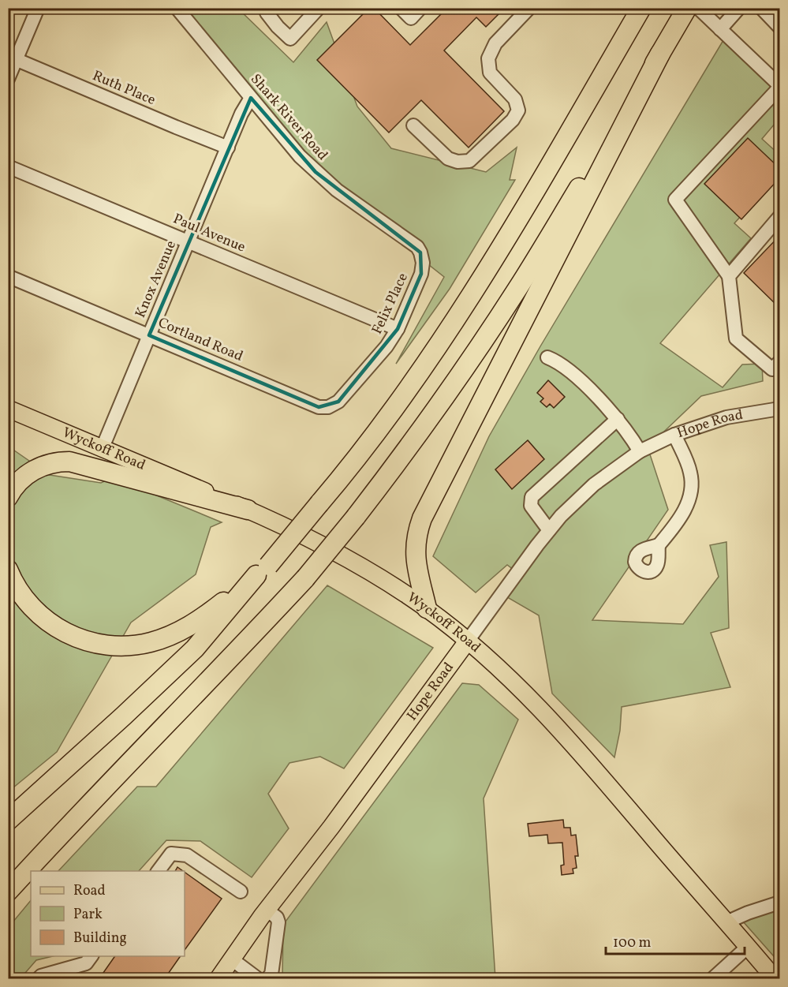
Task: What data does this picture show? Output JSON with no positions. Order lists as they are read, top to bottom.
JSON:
{
  "streets": {
    "main road": ["Hope Road", "Wyckoff Road"],
    "street": [
      "Ruth Place",
      "Shark River Road",
      "Paul Avenue",
      "Knox Avenue",
      "Felix Place",
      "Cortland Road"
    ]
  },
  "crossings": [
    ["Ruth Place", "Knox Avenue"],
    ["Shark River Road", "Knox Avenue"],
    ["Shark River Road", "Felix Place"],
    ["Paul Avenue", "Knox Avenue"],
    ["Paul Avenue", "Felix Place"],
    ["Knox Avenue", "Cortland Road"],
    ["Knox Avenue", "Wyckoff Road"],
    ["Felix Place", "Cortland Road"],
    ["Hope Road", "Wyckoff Road"]
  ],
  "legend": ["Road", "Park", "Building"],
  "scale_bar": "100 m"
}
